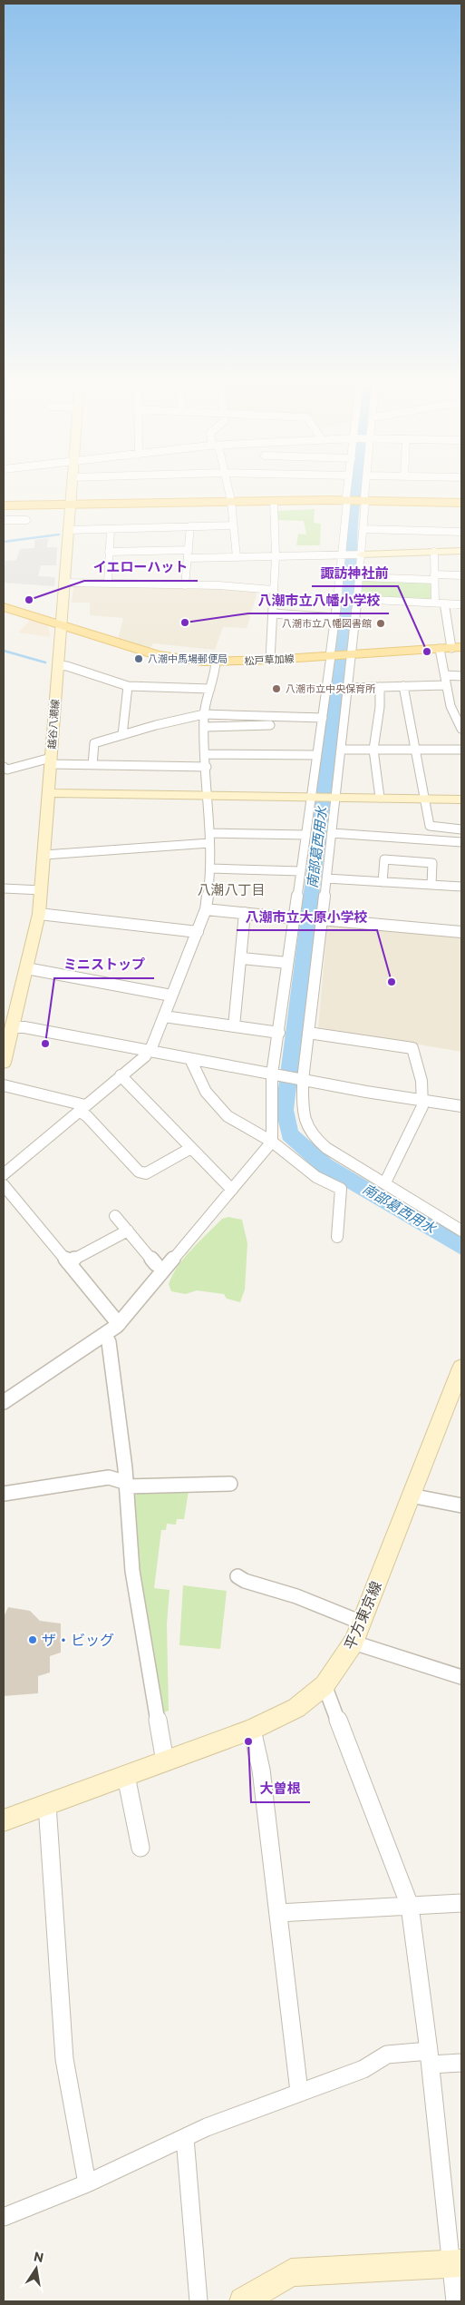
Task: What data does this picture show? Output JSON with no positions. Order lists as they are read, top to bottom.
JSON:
{
  "streets": {
    "main road": ["松戸草加線", "越谷八潮線", "平方東京線"]
  },
  "crossings": [
    ["松戸草加線", "越谷八潮線"]
  ],
  "districts": ["八潮八丁目"],
  "water": ["南部葛西用水"],
  "places": [
    "イエローハット",
    "八潮市立八幡小学校",
    "八潮市立八幡図書館",
    "諏訪神社前",
    "八潮中馬場郵便局",
    "八潮市立中央保育所",
    "八潮市立大原小学校",
    "ミニストップ",
    "ザ・ビッグ",
    "大曽根"
  ],
  "north": "top"
}
